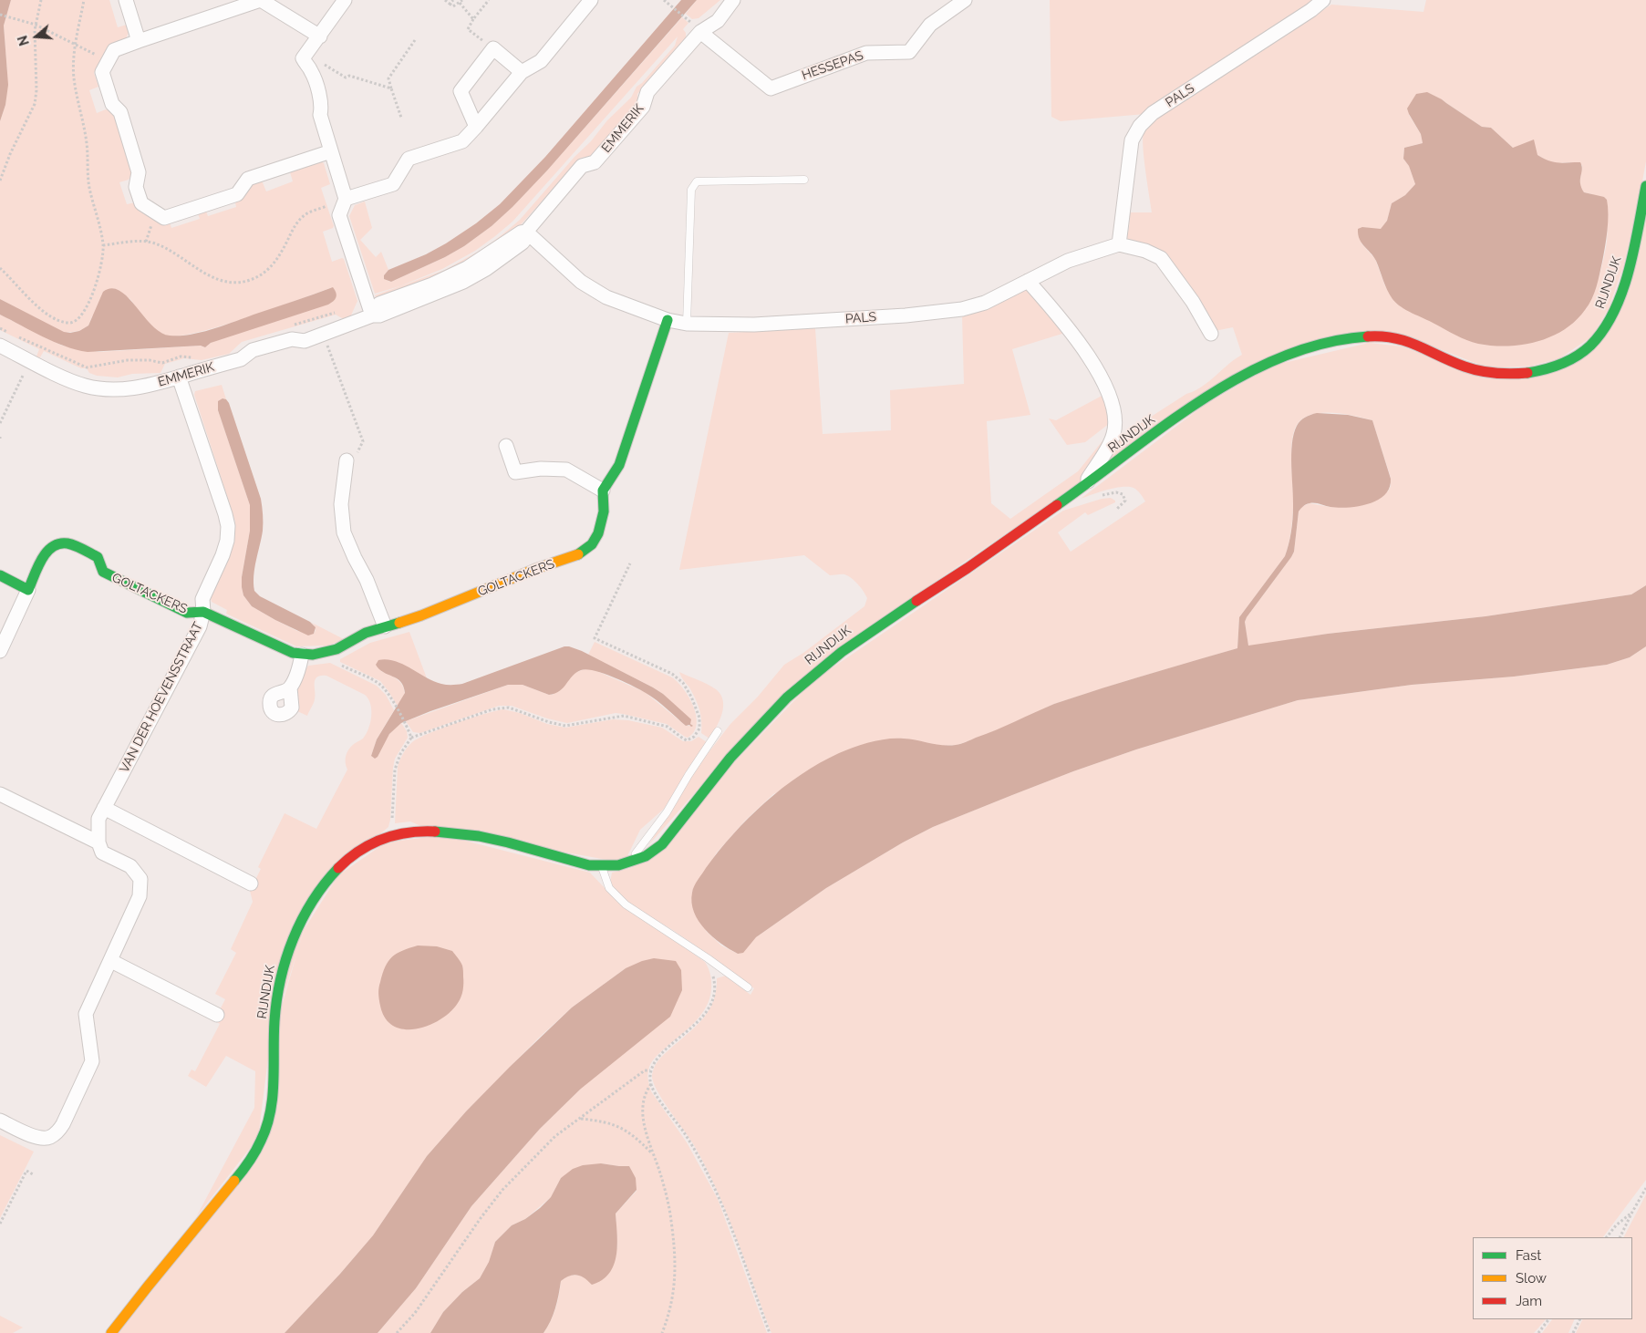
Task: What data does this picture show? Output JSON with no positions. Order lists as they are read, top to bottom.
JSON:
{
  "streets": {
    "street": [
      "HESSEPAS",
      "PALS",
      "EMMERIK",
      "RIJNDIJK",
      "GOLTACKERS",
      "VAN DER HOEVENSSTRAAT"
    ]
  },
  "crossings": [
    ["HESSEPAS", "EMMERIK"],
    ["PALS", "EMMERIK"],
    ["EMMERIK", "VAN DER HOEVENSSTRAAT"],
    ["GOLTACKERS", "VAN DER HOEVENSSTRAAT"]
  ],
  "legend": ["Fast", "Slow", "Jam"],
  "north": "left"
}
